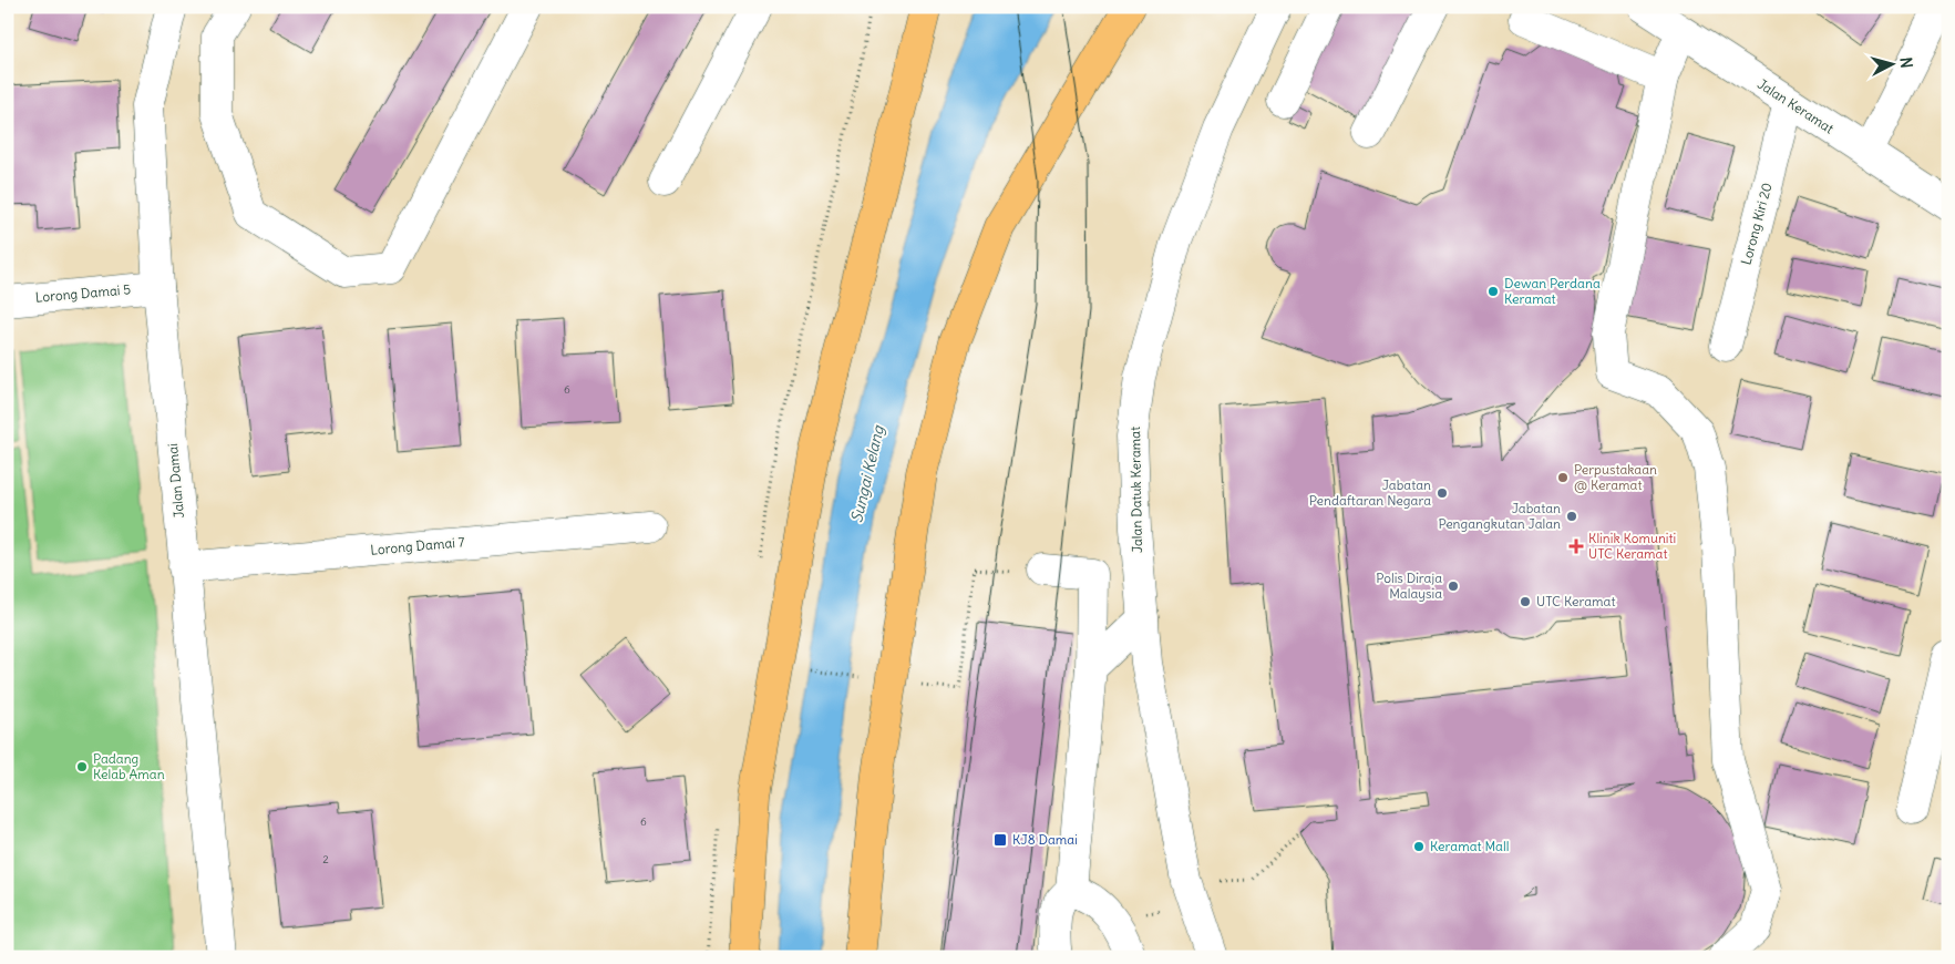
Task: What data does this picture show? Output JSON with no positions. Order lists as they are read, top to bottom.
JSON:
{
  "streets": {
    "street": [
      "Jalan Keramat",
      "Lorong Kiri 20",
      "Lorong Damai 5",
      "Jalan Damai",
      "Jalan Datuk Keramat",
      "Lorong Damai 7"
    ]
  },
  "crossings": [
    ["Jalan Keramat", "Lorong Kiri 20"],
    ["Lorong Damai 5", "Jalan Damai"],
    ["Jalan Damai", "Lorong Damai 7"]
  ],
  "water": ["Sungai Kelang"],
  "places": {
    "other": [
      "Dewan Perdana Keramat",
      "Perpustakaan @ Keramat",
      "Jabatan Pendaftaran Negara",
      "Jabatan Pengangkutan Jalan",
      "Polis Diraja Malaysia",
      "UTC Keramat",
      "Padang Kelab Aman",
      "Keramat Mall"
    ],
    "health": ["Klinik Komuniti UTC Keramat"],
    "transit": ["KJ8 Damai"]
  },
  "house_numbers": ["6", "6", "2"],
  "north": "right"
}
